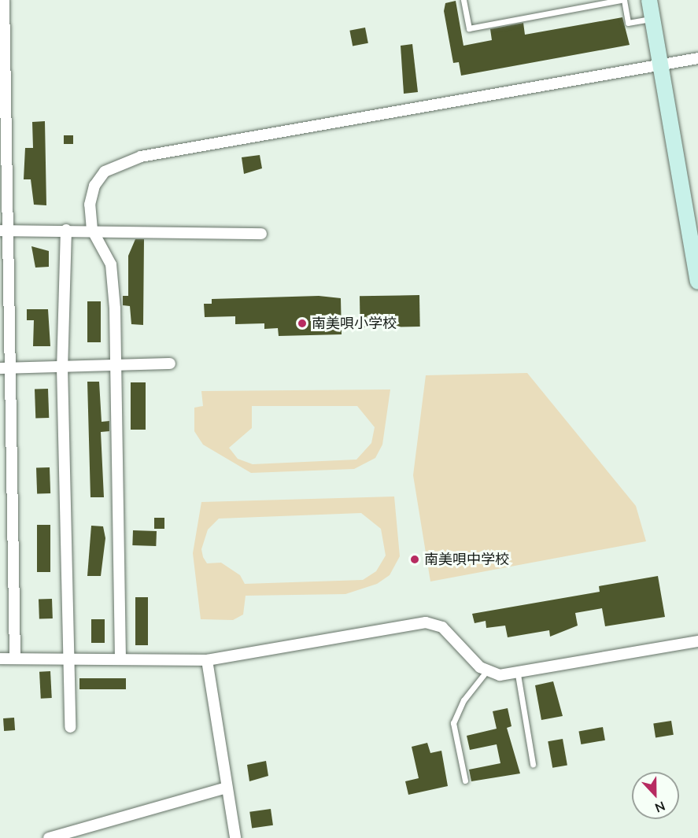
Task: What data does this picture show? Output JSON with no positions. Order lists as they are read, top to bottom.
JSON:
{
  "places": ["南美唄小学校", "南美唄中学校"],
  "north": "bottom"
}
